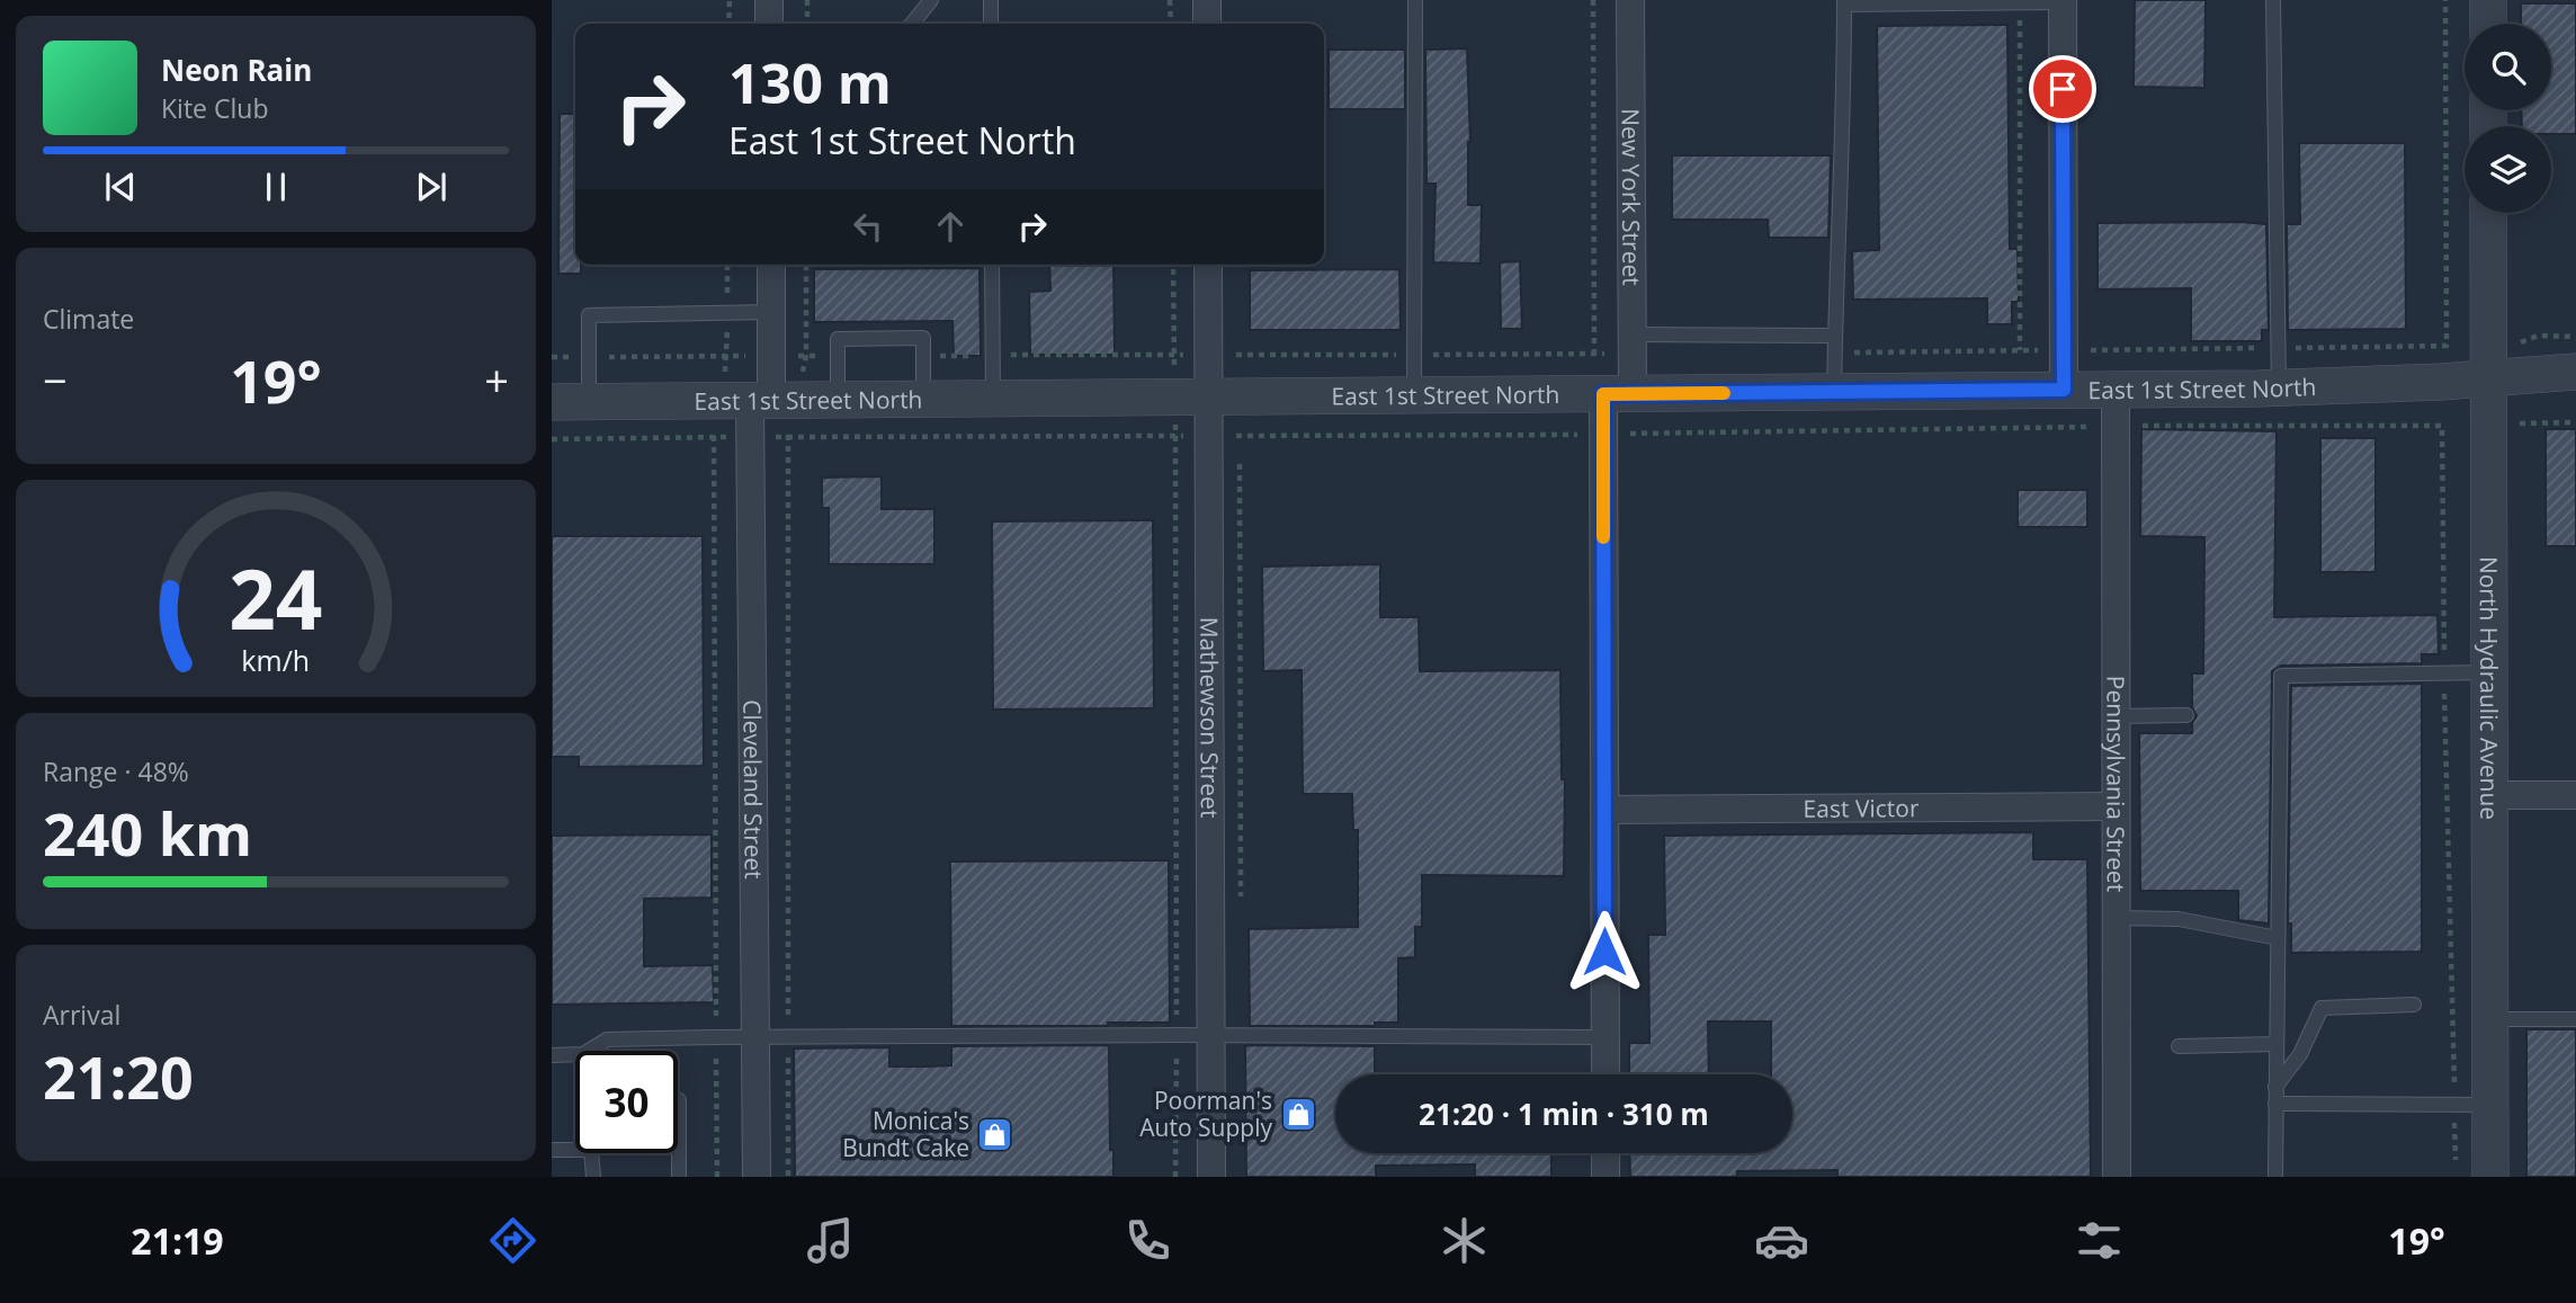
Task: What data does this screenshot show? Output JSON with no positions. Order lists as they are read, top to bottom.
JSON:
{
  "streets": {
    "street": [
      "New York Street",
      "East 1st Street North",
      "North Hydraulic Avenue",
      "Mathewson Street",
      "Pennsylvania Street",
      "Cleveland Street",
      "East Victor"
    ]
  },
  "crossings": [
    ["New York Street", "East 1st Street North"],
    ["New York Street", "East Victor"],
    ["East 1st Street North", "North Hydraulic Avenue"],
    ["East 1st Street North", "Mathewson Street"],
    ["East 1st Street North", "Pennsylvania Street"],
    ["East 1st Street North", "Cleveland Street"],
    ["Pennsylvania Street", "East Victor"]
  ],
  "places": {
    "shop": ["Poorman's Auto Supply", "Monica's Bundt Cake"]
  },
  "page": {
    "turn": ["130 m", "East 1st Street North"],
    "song": ["Neon Rain", "Kite Club"],
    "tile": [
      "Climate",
      ["Range · 48%", "240 km"],
      ["Arrival", "21:20"]
    ],
    "heat": ["−", "19°", "+"],
    "limit": "30",
    "trip": "21:20 · 1 min · 310 m",
    "tabs": ["21:19", "19°"],
    "gauge": ["24", "km/h"]
  }
}
